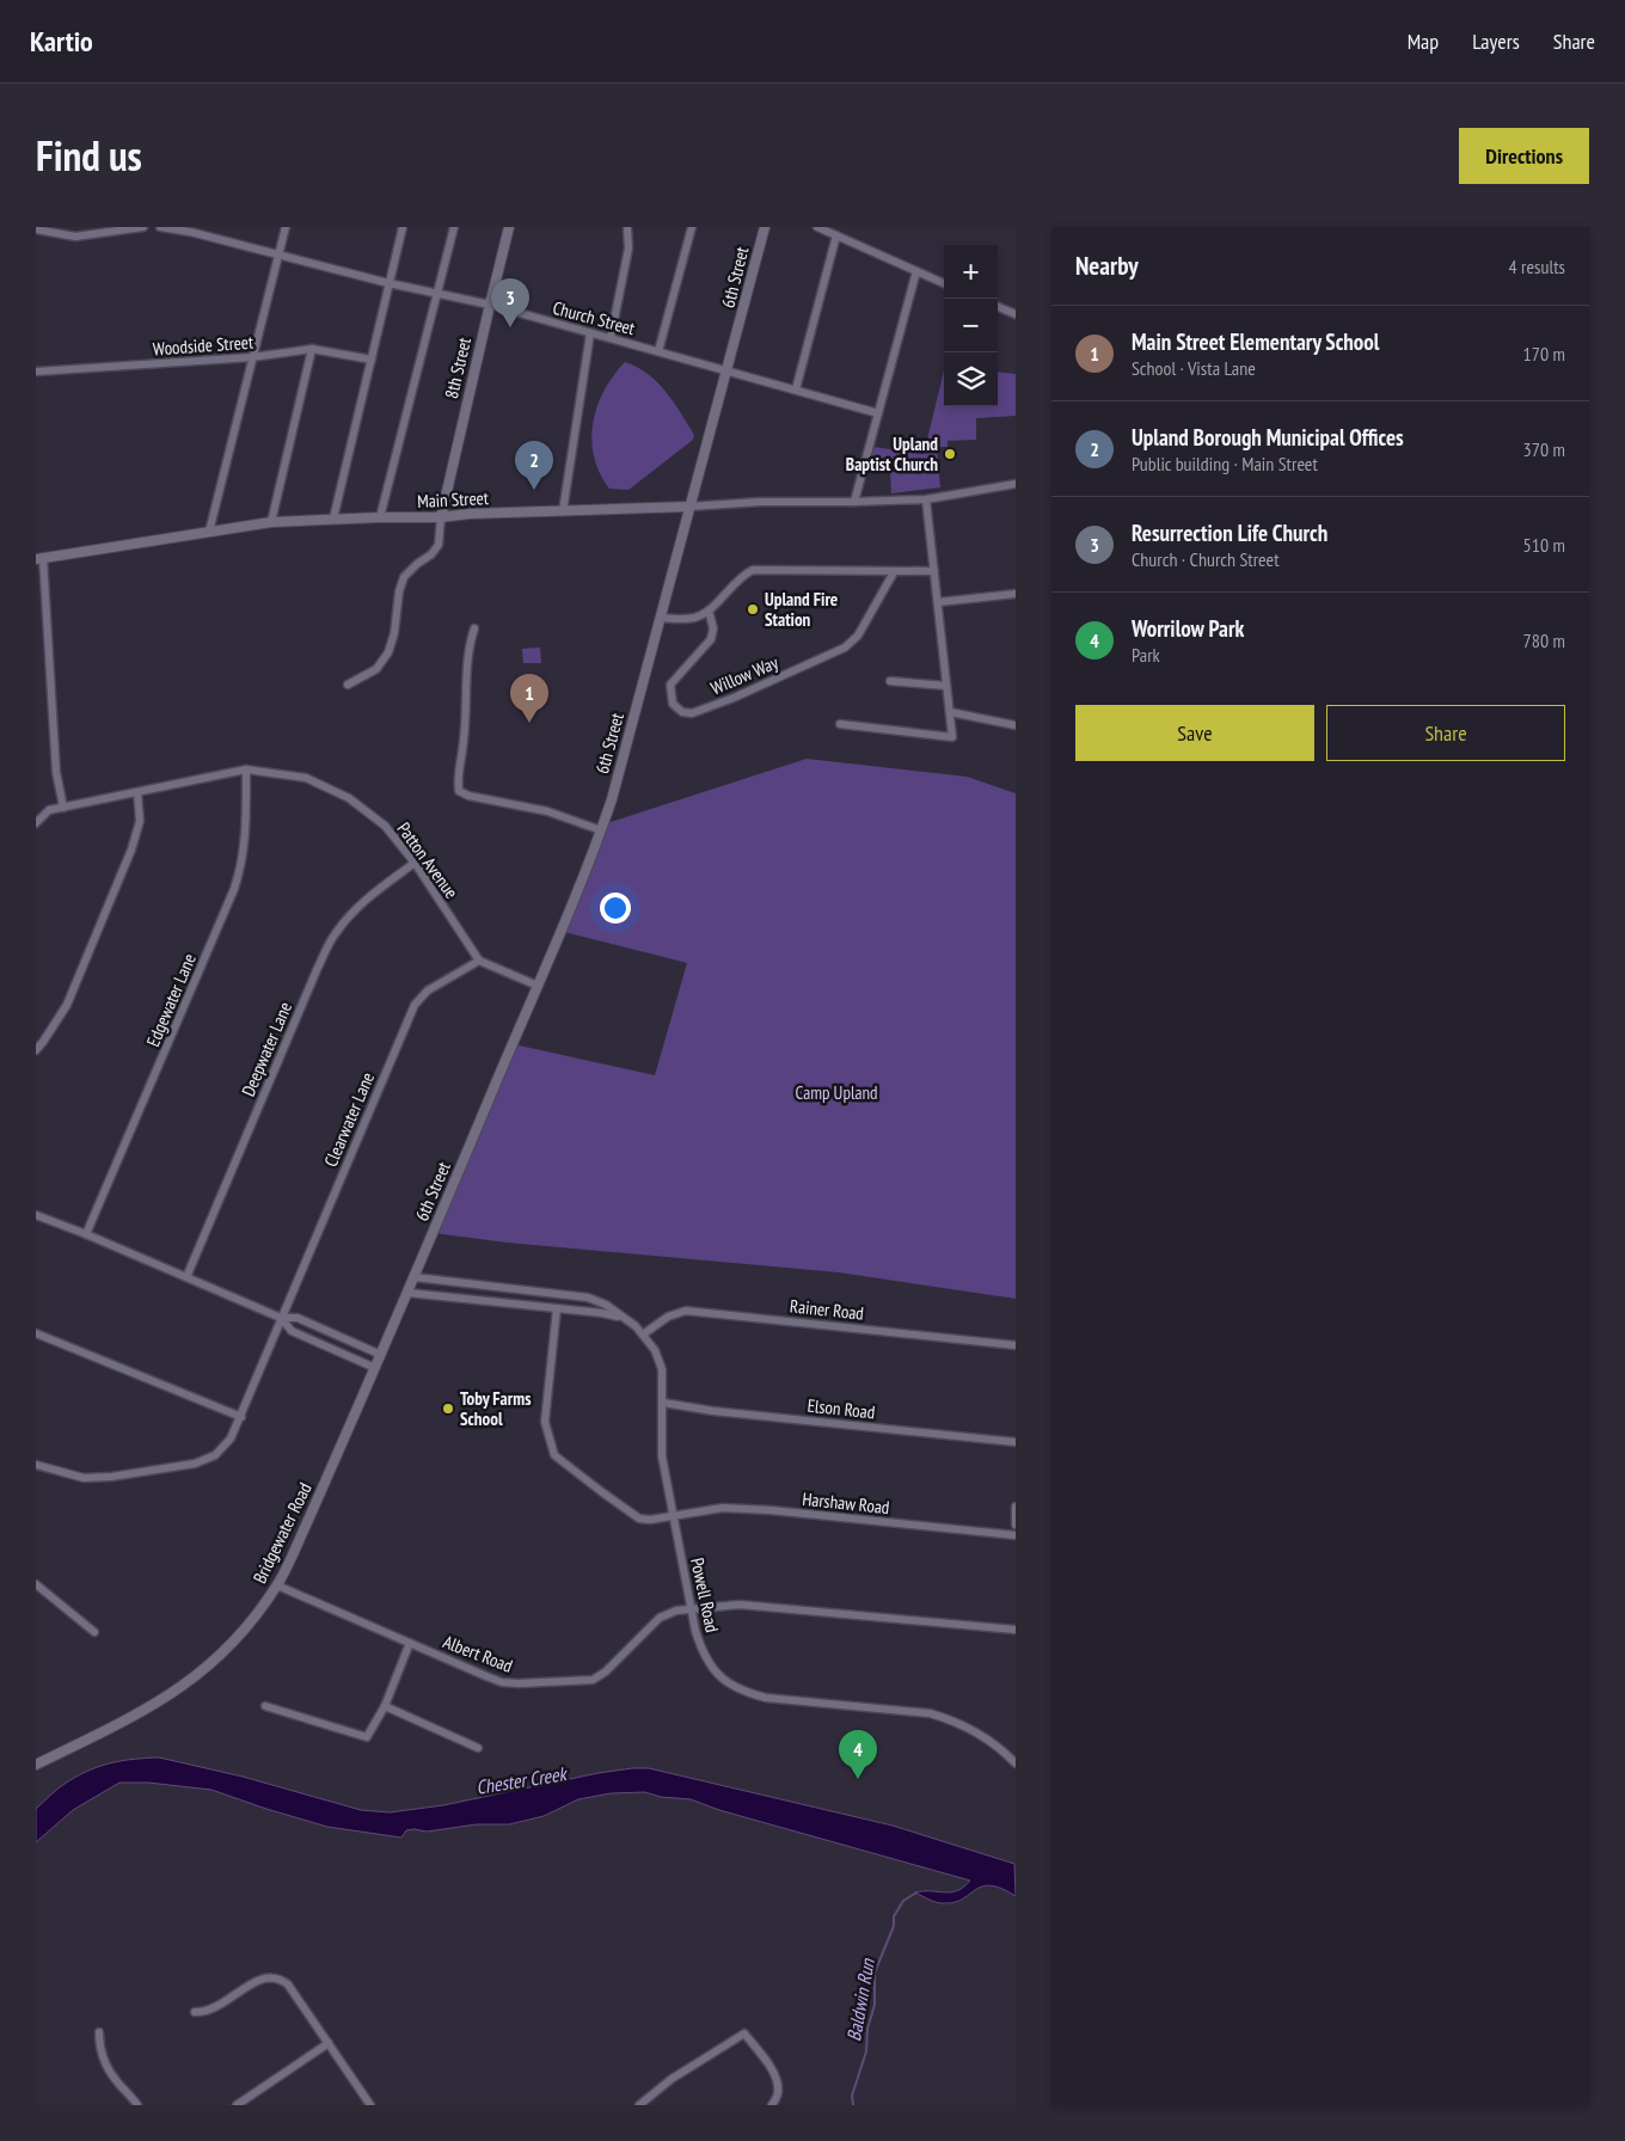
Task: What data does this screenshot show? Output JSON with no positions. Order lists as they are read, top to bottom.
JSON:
{
  "streets": {
    "street": [
      "6th Street",
      "Church Street",
      "Woodside Street",
      "8th Street",
      "Main Street",
      "Willow Way",
      "Patton Avenue",
      "Edgewater Lane",
      "Deepwater Lane",
      "Clearwater Lane",
      "Rainer Road",
      "Elson Road",
      "Harshaw Road",
      "Bridgewater Road",
      "Powell Road",
      "Albert Road"
    ]
  },
  "crossings": [
    ["6th Street", "Church Street"],
    ["6th Street", "Main Street"],
    ["6th Street", "Bridgewater Road"],
    ["Church Street", "8th Street"],
    ["8th Street", "Main Street"],
    ["Patton Avenue", "Edgewater Lane"],
    ["Patton Avenue", "Deepwater Lane"],
    ["Patton Avenue", "Clearwater Lane"],
    ["Rainer Road", "Powell Road"],
    ["Elson Road", "Powell Road"],
    ["Harshaw Road", "Powell Road"],
    ["Bridgewater Road", "Powell Road"],
    ["Bridgewater Road", "Albert Road"],
    ["Powell Road", "Albert Road"]
  ],
  "water": ["Chester Creek", "Baldwin Run"],
  "parks": ["Camp Upland"],
  "places": ["Upland Baptist Church", "Upland Fire Station", "Toby Farms School"],
  "page": {
    "header": "Kartio",
    "nav": ["Map", "Layers", "Share"],
    "title": "Find us",
    "buttons": [
      "Directions",
      ["Save", "Share"]
    ],
    "heading": ["Nearby", "4 results"],
    "map_buttons": ["+", "−"],
    "pins": [
      "3",
      "2",
      "1",
      "4"
    ],
    "list": [
      {
        "mark": "1",
        "name": "Main Street Elementary School",
        "note": "School · Vista Lane",
        "value": "170 m"
      },
      {
        "mark": "2",
        "name": "Upland Borough Municipal Offices",
        "note": "Public building · Main Street",
        "value": "370 m"
      },
      {
        "mark": "3",
        "name": "Resurrection Life Church",
        "note": "Church · Church Street",
        "value": "510 m"
      },
      {
        "mark": "4",
        "name": "Worrilow Park",
        "note": "Park",
        "value": "780 m"
      }
    ]
  }
}
